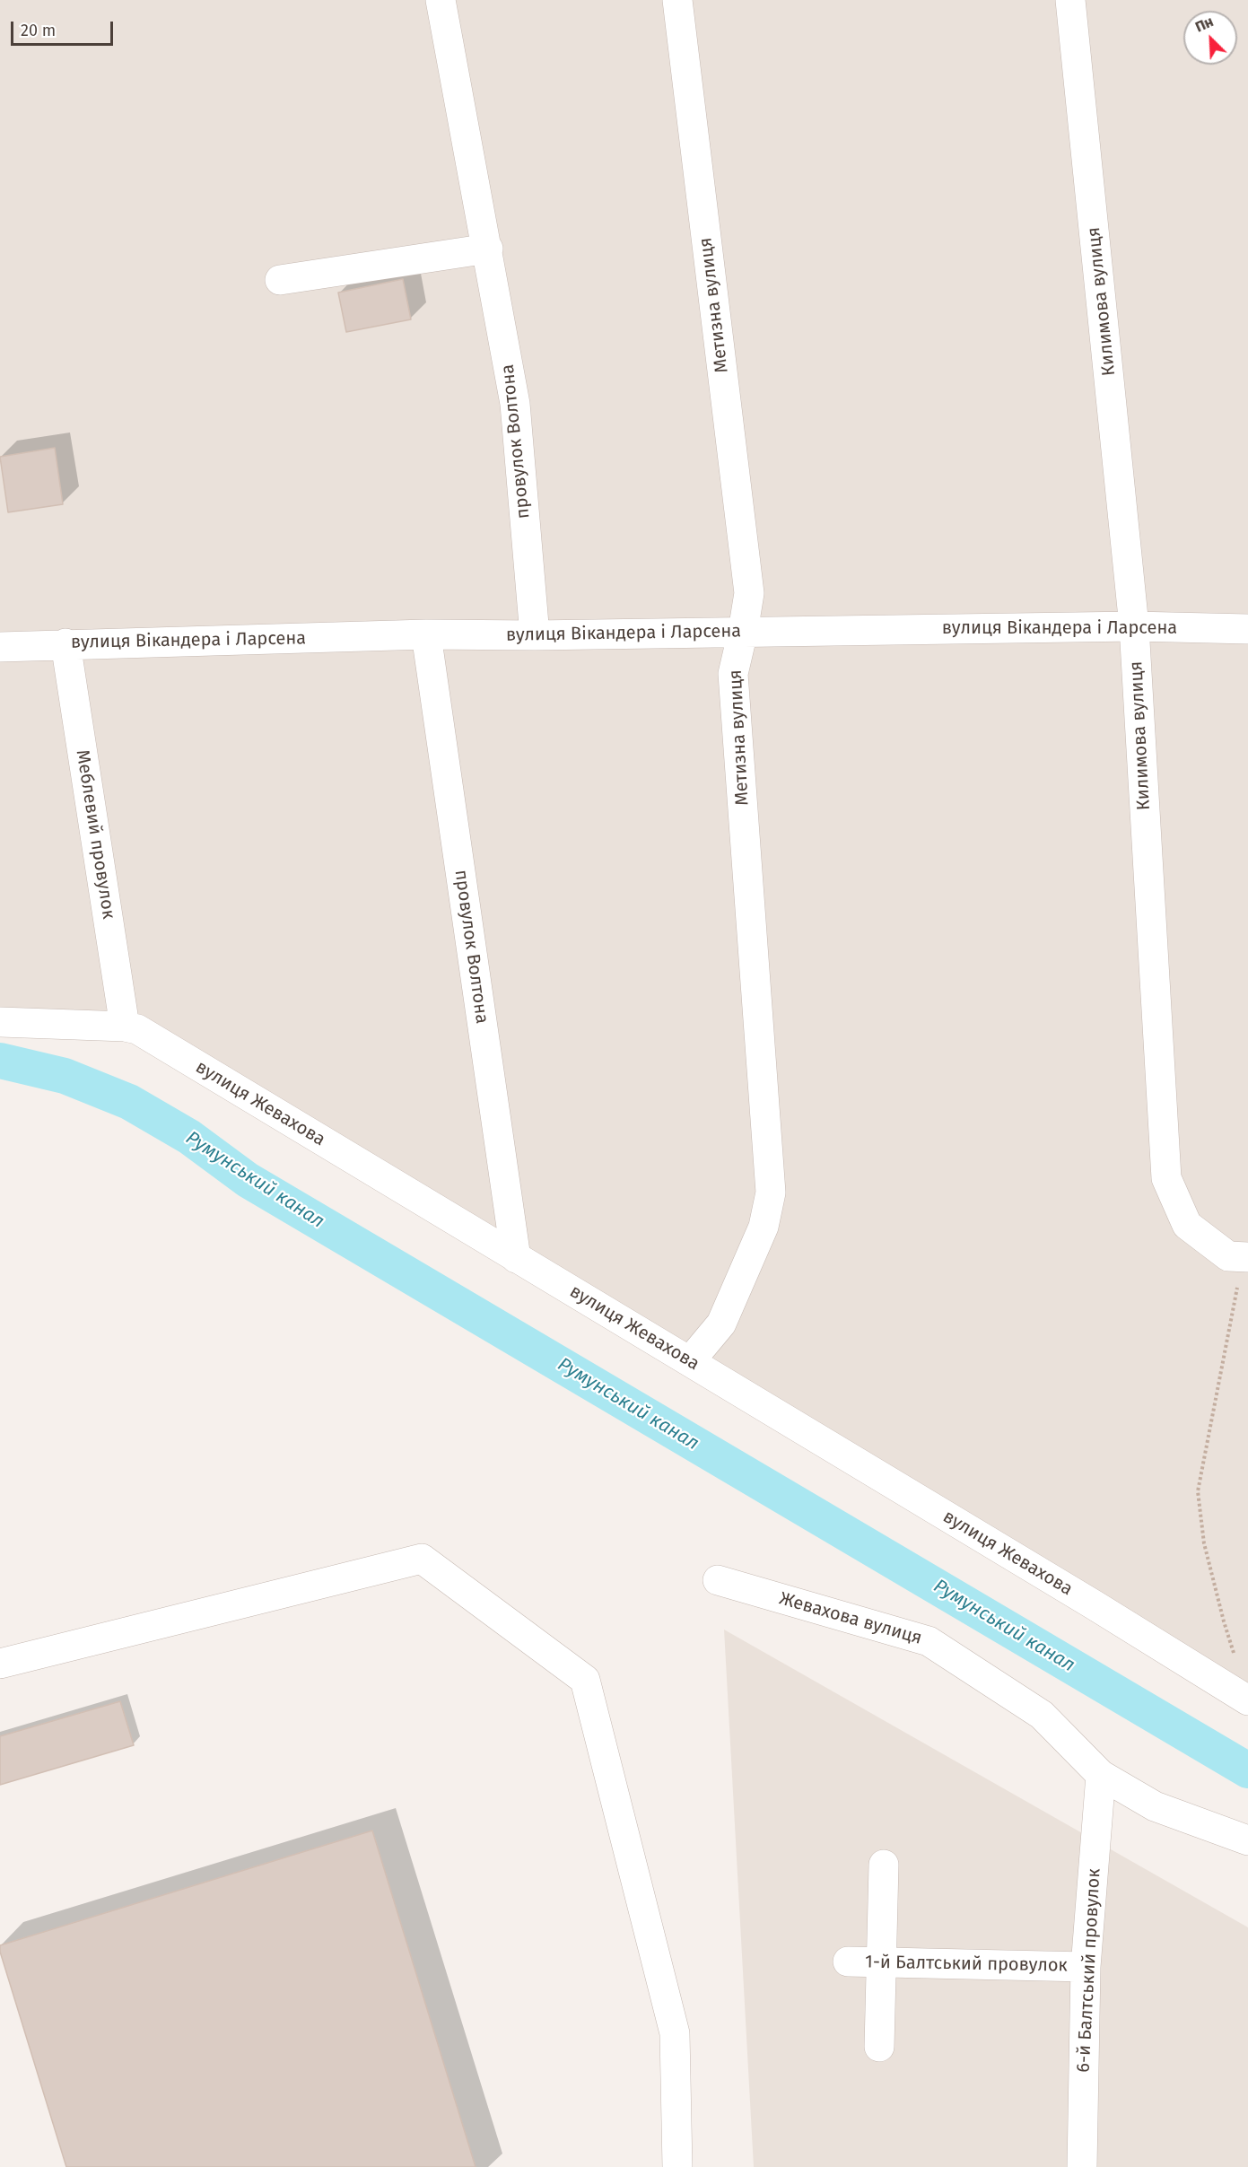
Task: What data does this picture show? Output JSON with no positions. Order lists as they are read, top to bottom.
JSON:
{
  "streets": {
    "street": [
      "Килимова вулиця",
      "Метизна вулиця",
      "провулок Волтона",
      "вулиця Вікандера і Ларсена",
      "Меблевий провулок",
      "вулиця Жевахова",
      "Жевахова вулиця",
      "1-й Балтський провулок",
      "6-й Балтський провулок"
    ]
  },
  "crossings": [
    ["Килимова вулиця", "вулиця Вікандера і Ларсена"],
    ["Метизна вулиця", "вулиця Вікандера і Ларсена"],
    ["Метизна вулиця", "вулиця Жевахова"],
    ["провулок Волтона", "вулиця Вікандера і Ларсена"],
    ["провулок Волтона", "вулиця Жевахова"],
    ["вулиця Вікандера і Ларсена", "Меблевий провулок"],
    ["Меблевий провулок", "вулиця Жевахова"],
    ["Жевахова вулиця", "6-й Балтський провулок"],
    ["1-й Балтський провулок", "6-й Балтський провулок"]
  ],
  "water": ["Румунський канал"],
  "scale_bar": "20 m",
  "north": "top left"
}
